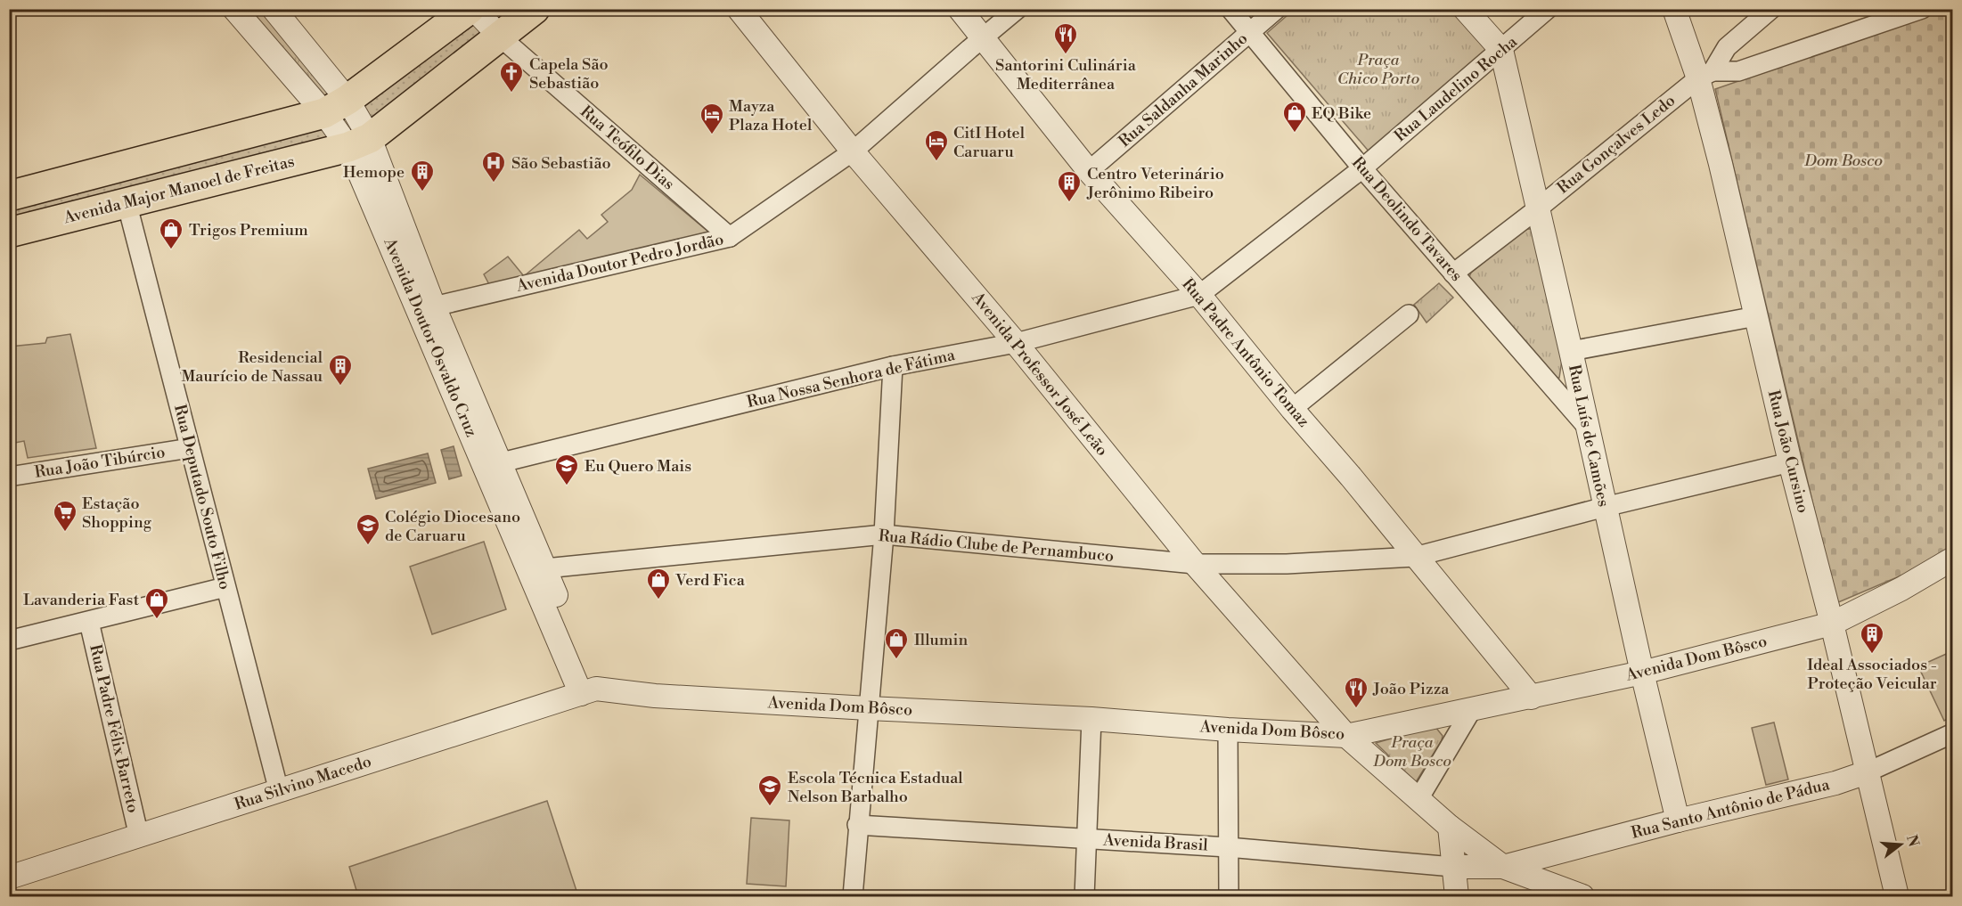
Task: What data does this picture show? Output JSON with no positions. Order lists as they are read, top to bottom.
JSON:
{
  "streets": {
    "main road": ["Avenida Major Manoel de Freitas"],
    "street": [
      "Rua Laudelino Rocha",
      "Rua Saldanha Marinho",
      "Rua Gonçalves Ledo",
      "Rua Teófilo Dias",
      "Rua Deolindo Tavares",
      "Avenida Doutor Pedro Jordão",
      "Avenida Doutor Osvaldo Cruz",
      "Rua Padre Antônio Tomaz",
      "Avenida Professor José Leão",
      "Rua Nossa Senhora de Fátima",
      "Rua Luís de Camões",
      "Rua João Cursino",
      "Rua João Tibúrcio",
      "Rua Deputado Souto Filho",
      "Rua Rádio Clube de Pernambuco",
      "Avenida Dom Bôsco",
      "Rua Padre Félix Barreto",
      "Rua Silvino Macedo",
      "Rua Santo Antônio de Pádua",
      "Avenida Brasil"
    ]
  },
  "crossings": [
    ["Rua Laudelino Rocha", "Rua Deolindo Tavares"],
    ["Rua Laudelino Rocha", "Rua Padre Antônio Tomaz"],
    ["Rua Laudelino Rocha", "Rua Nossa Senhora de Fátima"],
    ["Rua Laudelino Rocha", "Rua Luís de Camões"],
    ["Rua Saldanha Marinho", "Rua Deolindo Tavares"],
    ["Rua Saldanha Marinho", "Rua Padre Antônio Tomaz"],
    ["Rua Gonçalves Ledo", "Rua Deolindo Tavares"],
    ["Rua Gonçalves Ledo", "Rua Luís de Camões"],
    ["Rua Gonçalves Ledo", "Rua João Cursino"],
    ["Rua Teófilo Dias", "Avenida Doutor Pedro Jordão"],
    ["Avenida Major Manoel de Freitas", "Avenida Doutor Osvaldo Cruz"],
    ["Avenida Major Manoel de Freitas", "Rua Deputado Souto Filho"],
    ["Rua Deolindo Tavares", "Rua Luís de Camões"],
    ["Avenida Doutor Pedro Jordão", "Avenida Doutor Osvaldo Cruz"],
    ["Avenida Doutor Pedro Jordão", "Rua Padre Antônio Tomaz"],
    ["Avenida Doutor Pedro Jordão", "Avenida Professor José Leão"],
    ["Avenida Doutor Osvaldo Cruz", "Rua Nossa Senhora de Fátima"],
    ["Avenida Doutor Osvaldo Cruz", "Rua Rádio Clube de Pernambuco"],
    ["Avenida Doutor Osvaldo Cruz", "Avenida Dom Bôsco"],
    ["Avenida Doutor Osvaldo Cruz", "Rua Silvino Macedo"],
    ["Rua Padre Antônio Tomaz", "Rua Nossa Senhora de Fátima"],
    ["Rua Padre Antônio Tomaz", "Rua Rádio Clube de Pernambuco"],
    ["Rua Padre Antônio Tomaz", "Avenida Dom Bôsco"],
    ["Avenida Professor José Leão", "Rua Nossa Senhora de Fátima"],
    ["Avenida Professor José Leão", "Rua Rádio Clube de Pernambuco"],
    ["Avenida Professor José Leão", "Avenida Dom Bôsco"],
    ["Avenida Professor José Leão", "Rua Santo Antônio de Pádua"],
    ["Rua Luís de Camões", "Rua Rádio Clube de Pernambuco"],
    ["Rua Luís de Camões", "Avenida Dom Bôsco"],
    ["Rua Luís de Camões", "Rua Santo Antônio de Pádua"],
    ["Rua João Cursino", "Rua Rádio Clube de Pernambuco"],
    ["Rua João Cursino", "Avenida Dom Bôsco"],
    ["Rua João Cursino", "Rua Santo Antônio de Pádua"],
    ["Rua João Tibúrcio", "Rua Deputado Souto Filho"],
    ["Rua Deputado Souto Filho", "Rua Silvino Macedo"],
    ["Avenida Dom Bôsco", "Rua Silvino Macedo"],
    ["Rua Padre Félix Barreto", "Rua Silvino Macedo"]
  ],
  "parks": ["Praça Chico Porto", "Dom Bosco", "Praça Dom Bosco"],
  "places": {
    "restaurant": ["Santorini Culinária Mediterrânea", "João Pizza"],
    "church": ["Capela São Sebastião"],
    "shop": [
      "EQ Bike",
      "Trigos Premium",
      "Verd Fica",
      "Lavanderia Fast",
      "Illumin"
    ],
    "hotel": ["Mayza Plaza Hotel", "CitI Hotel Caruaru"],
    "hospital": ["São Sebastião"],
    "building": [
      "Hemope",
      "Centro Veterinário Jerônimo Ribeiro",
      "Residencial Maurício de Nassau",
      "Ideal Associados - Proteção Veicular"
    ],
    "school or university": ["Eu Quero Mais", "Colégio Diocesano de Caruaru", "Escola Técnica Estadual Nelson Barbalho"],
    "supermarket": ["Estação Shopping"]
  },
  "north": "right"
}
